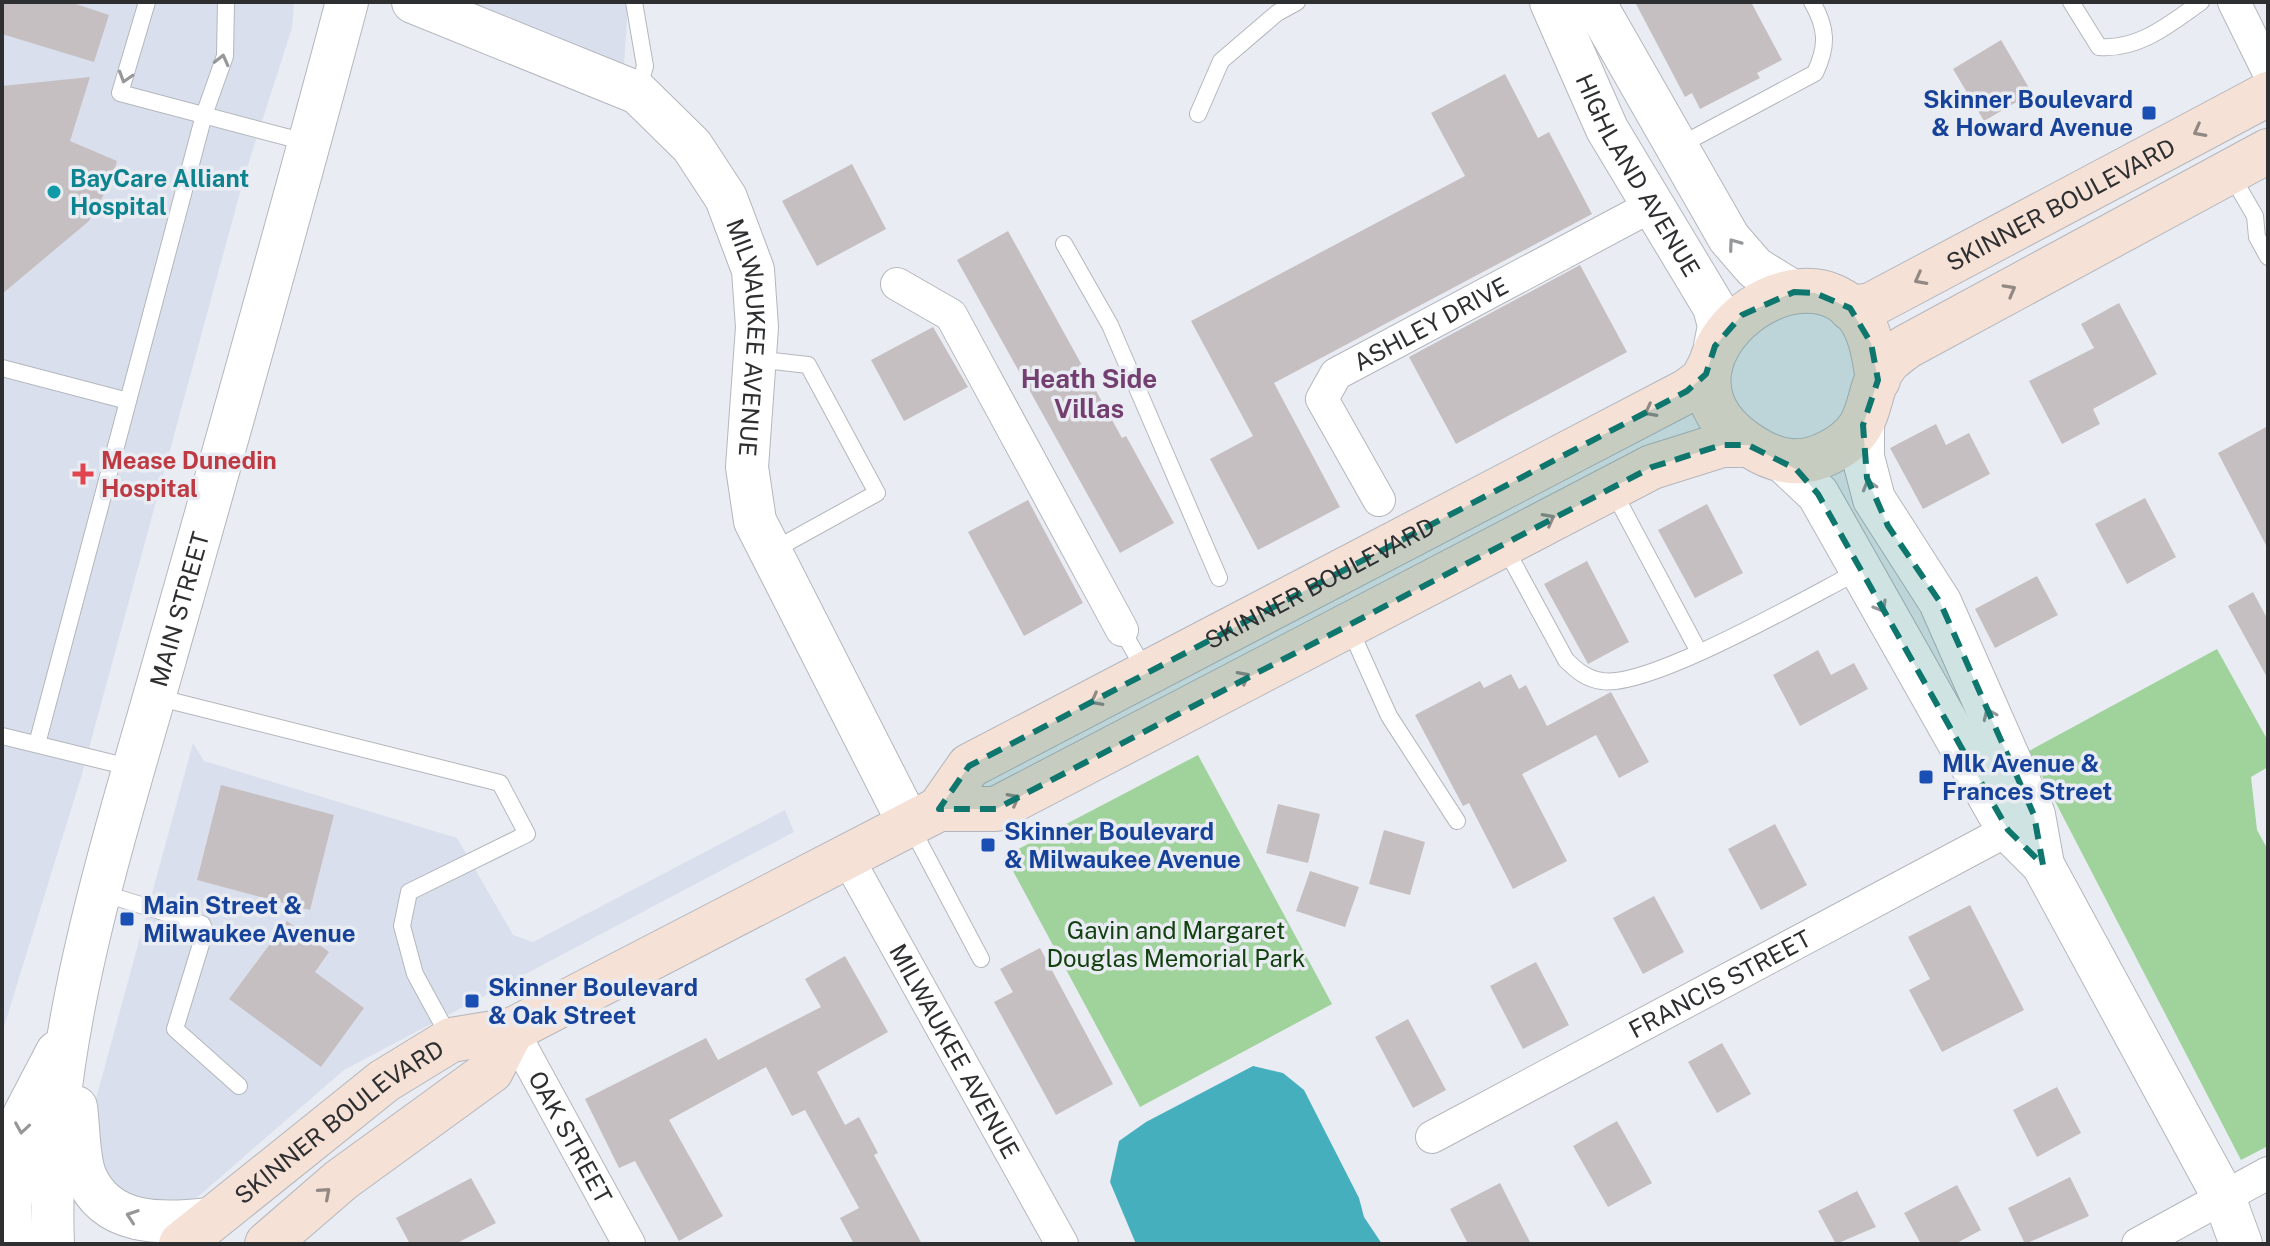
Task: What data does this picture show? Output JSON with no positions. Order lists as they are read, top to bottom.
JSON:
{
  "streets": {
    "main road": ["SKINNER BOULEVARD"],
    "street": [
      "HIGHLAND AVENUE",
      "ASHLEY DRIVE",
      "MILWAUKEE AVENUE",
      "MAIN STREET",
      "FRANCIS STREET",
      "OAK STREET"
    ]
  },
  "crossings": [
    ["HIGHLAND AVENUE", "SKINNER BOULEVARD"],
    ["HIGHLAND AVENUE", "ASHLEY DRIVE"],
    ["SKINNER BOULEVARD", "ASHLEY DRIVE"],
    ["SKINNER BOULEVARD", "MILWAUKEE AVENUE"],
    ["SKINNER BOULEVARD", "OAK STREET"]
  ],
  "districts": ["Heath Side Villas"],
  "parks": ["Gavin and Margaret Douglas Memorial Park"],
  "places": {
    "transit": [
      "Skinner Boulevard & Howard Avenue",
      "Mlk Avenue & Frances Street",
      "Skinner Boulevard & Milwaukee Avenue",
      "Main Street & Milwaukee Avenue",
      "Skinner Boulevard & Oak Street"
    ],
    "other": ["BayCare Alliant Hospital"],
    "health": ["Mease Dunedin Hospital"]
  }
}
